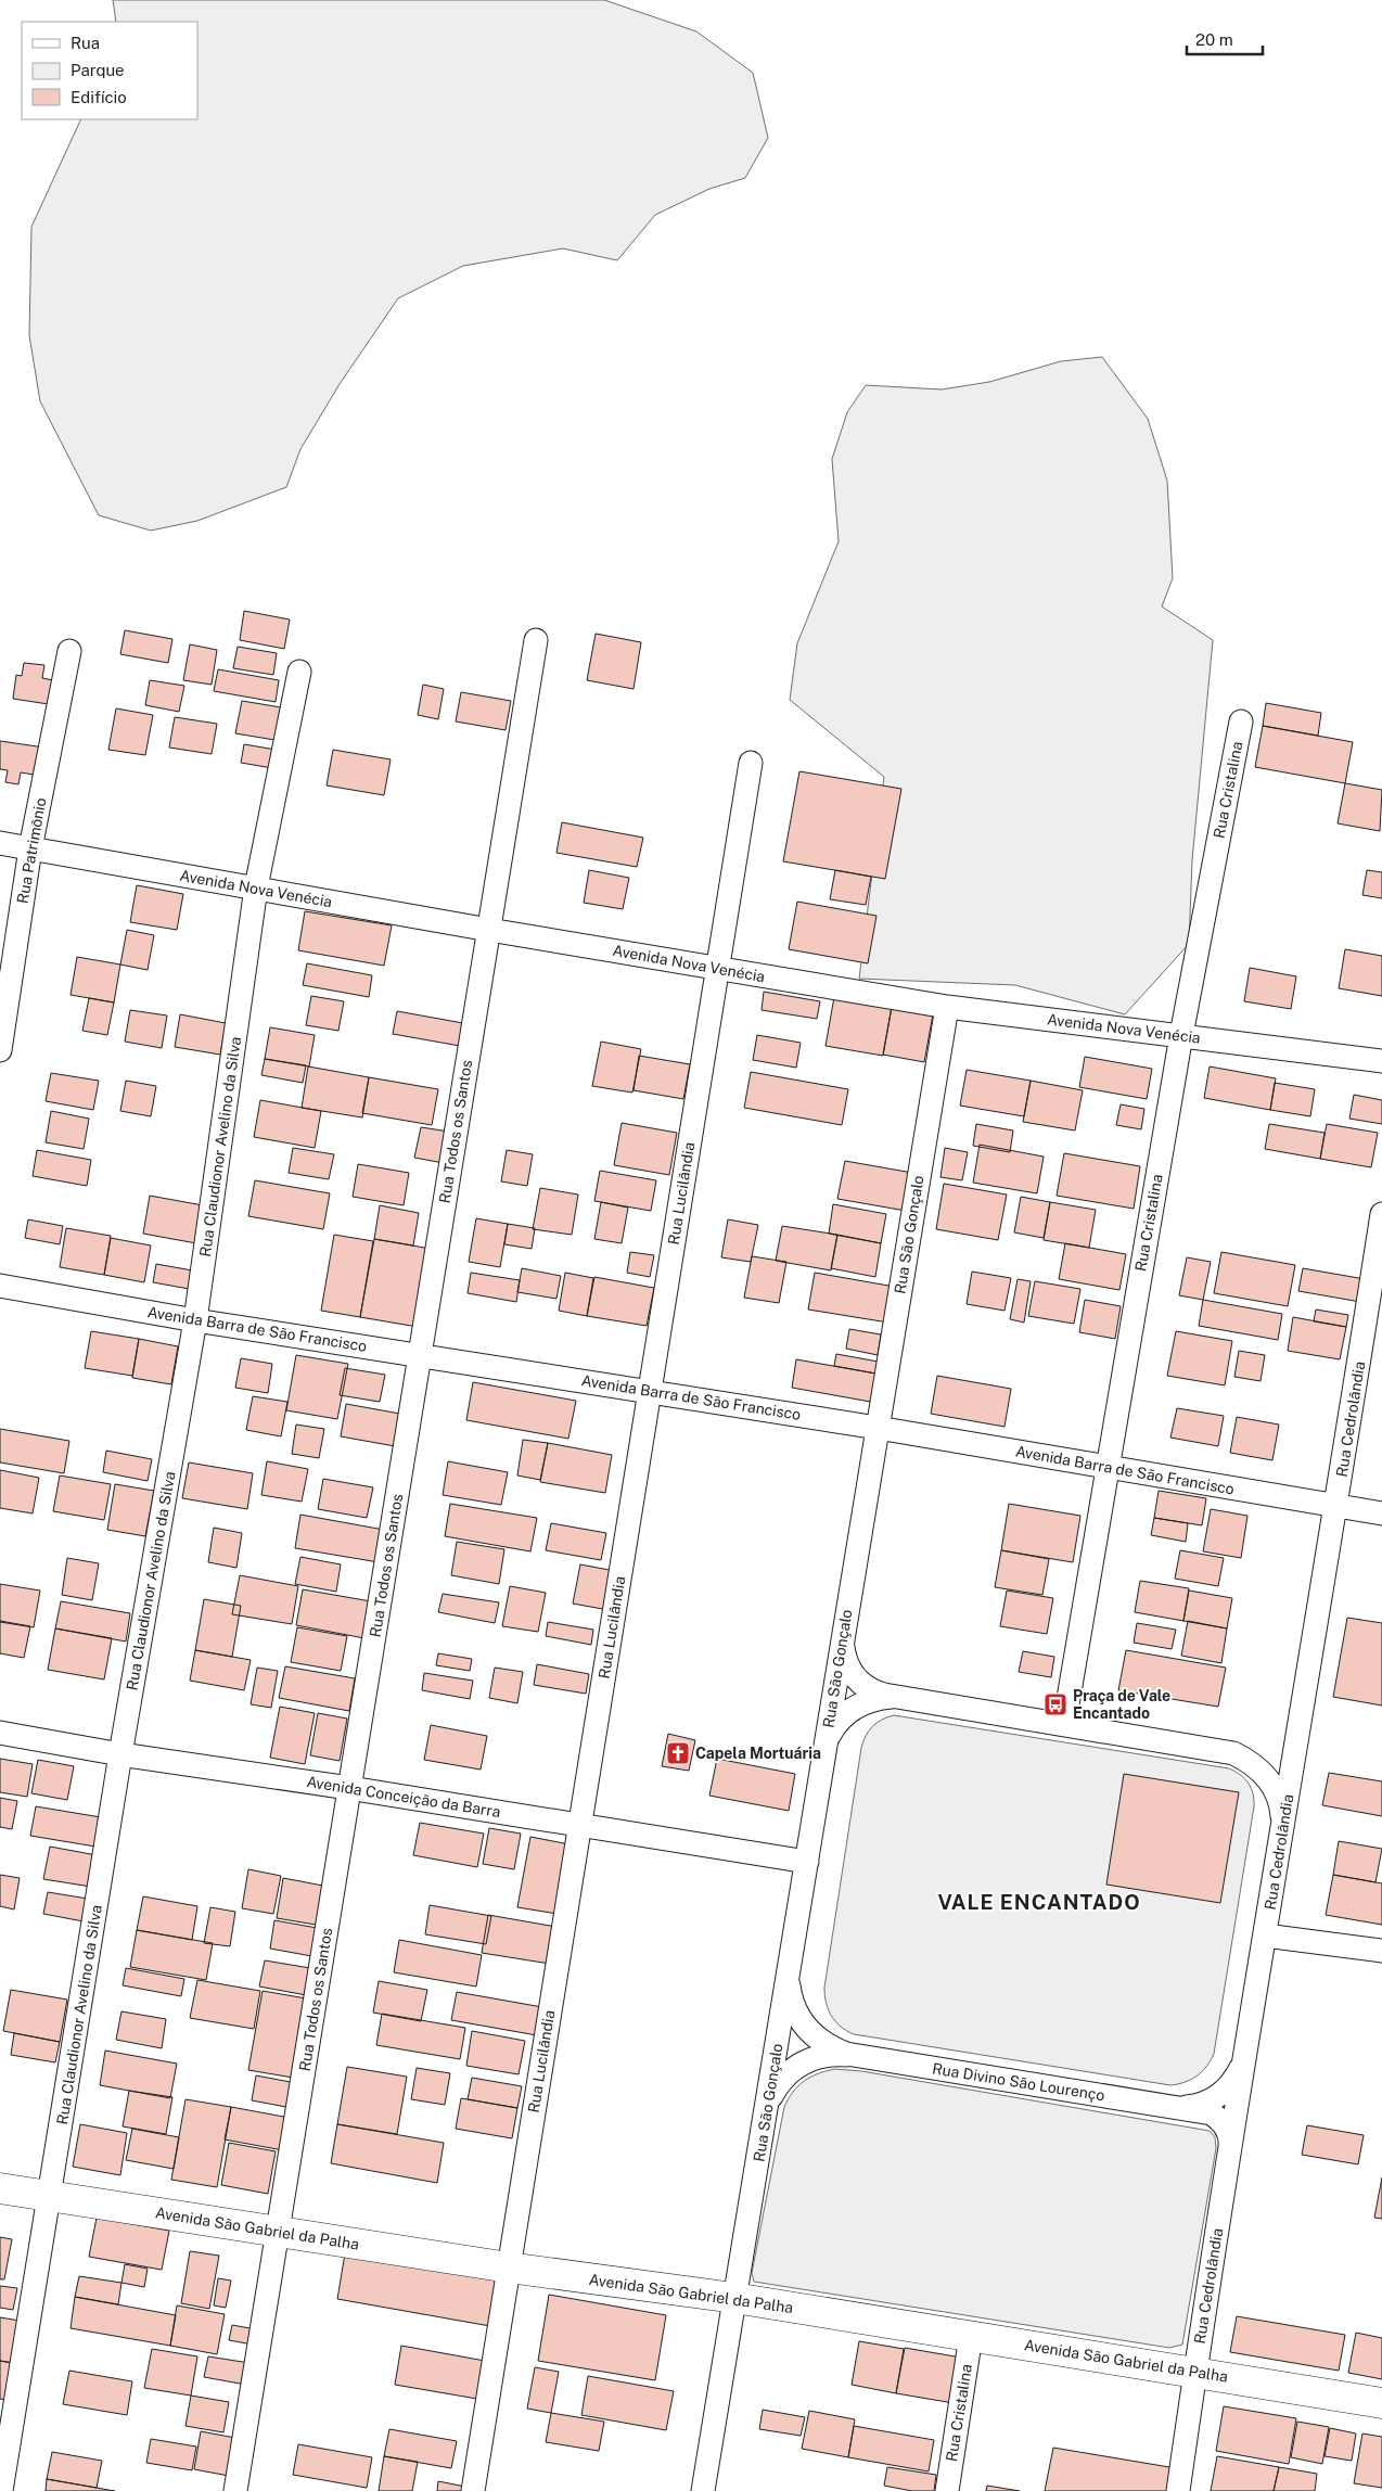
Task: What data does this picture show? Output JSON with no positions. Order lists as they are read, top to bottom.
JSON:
{
  "streets": {
    "main road": ["Avenida São Gabriel da Palha"],
    "street": [
      "Rua Cristalina",
      "Rua Patrimônio",
      "Avenida Nova Venécia",
      "Rua Todos os Santos",
      "Rua Claudionor Avelino da Silva",
      "Rua Lucilândia",
      "Rua São Gonçalo",
      "Avenida Barra de São Francisco",
      "Rua Cedrolândia",
      "Avenida Conceição da Barra",
      "Rua Divino São Lourenço"
    ]
  },
  "crossings": [
    ["Rua Cristalina", "Avenida Nova Venécia"],
    ["Rua Cristalina", "Avenida Barra de São Francisco"],
    ["Rua Cristalina", "Avenida São Gabriel da Palha"],
    ["Rua Patrimônio", "Avenida Nova Venécia"],
    ["Avenida Nova Venécia", "Rua Todos os Santos"],
    ["Avenida Nova Venécia", "Rua Claudionor Avelino da Silva"],
    ["Avenida Nova Venécia", "Rua Lucilândia"],
    ["Avenida Nova Venécia", "Rua São Gonçalo"],
    ["Rua Todos os Santos", "Avenida Barra de São Francisco"],
    ["Rua Todos os Santos", "Avenida Conceição da Barra"],
    ["Rua Todos os Santos", "Avenida São Gabriel da Palha"],
    ["Rua Claudionor Avelino da Silva", "Avenida Barra de São Francisco"],
    ["Rua Claudionor Avelino da Silva", "Avenida Conceição da Barra"],
    ["Rua Claudionor Avelino da Silva", "Avenida São Gabriel da Palha"],
    ["Rua Lucilândia", "Avenida Barra de São Francisco"],
    ["Rua Lucilândia", "Avenida Conceição da Barra"],
    ["Rua Lucilândia", "Avenida São Gabriel da Palha"],
    ["Rua São Gonçalo", "Avenida Barra de São Francisco"],
    ["Rua São Gonçalo", "Avenida Conceição da Barra"],
    ["Rua São Gonçalo", "Rua Divino São Lourenço"],
    ["Rua São Gonçalo", "Avenida São Gabriel da Palha"],
    ["Avenida Barra de São Francisco", "Rua Cedrolândia"],
    ["Rua Cedrolândia", "Rua Divino São Lourenço"],
    ["Rua Cedrolândia", "Avenida São Gabriel da Palha"]
  ],
  "districts": ["VALE ENCANTADO"],
  "places": {
    "bus stop": ["Praça de Vale Encantado"],
    "church": ["Capela Mortuária"]
  },
  "legend": ["Rua", "Parque", "Edifício"],
  "scale_bar": "20 m"
}
